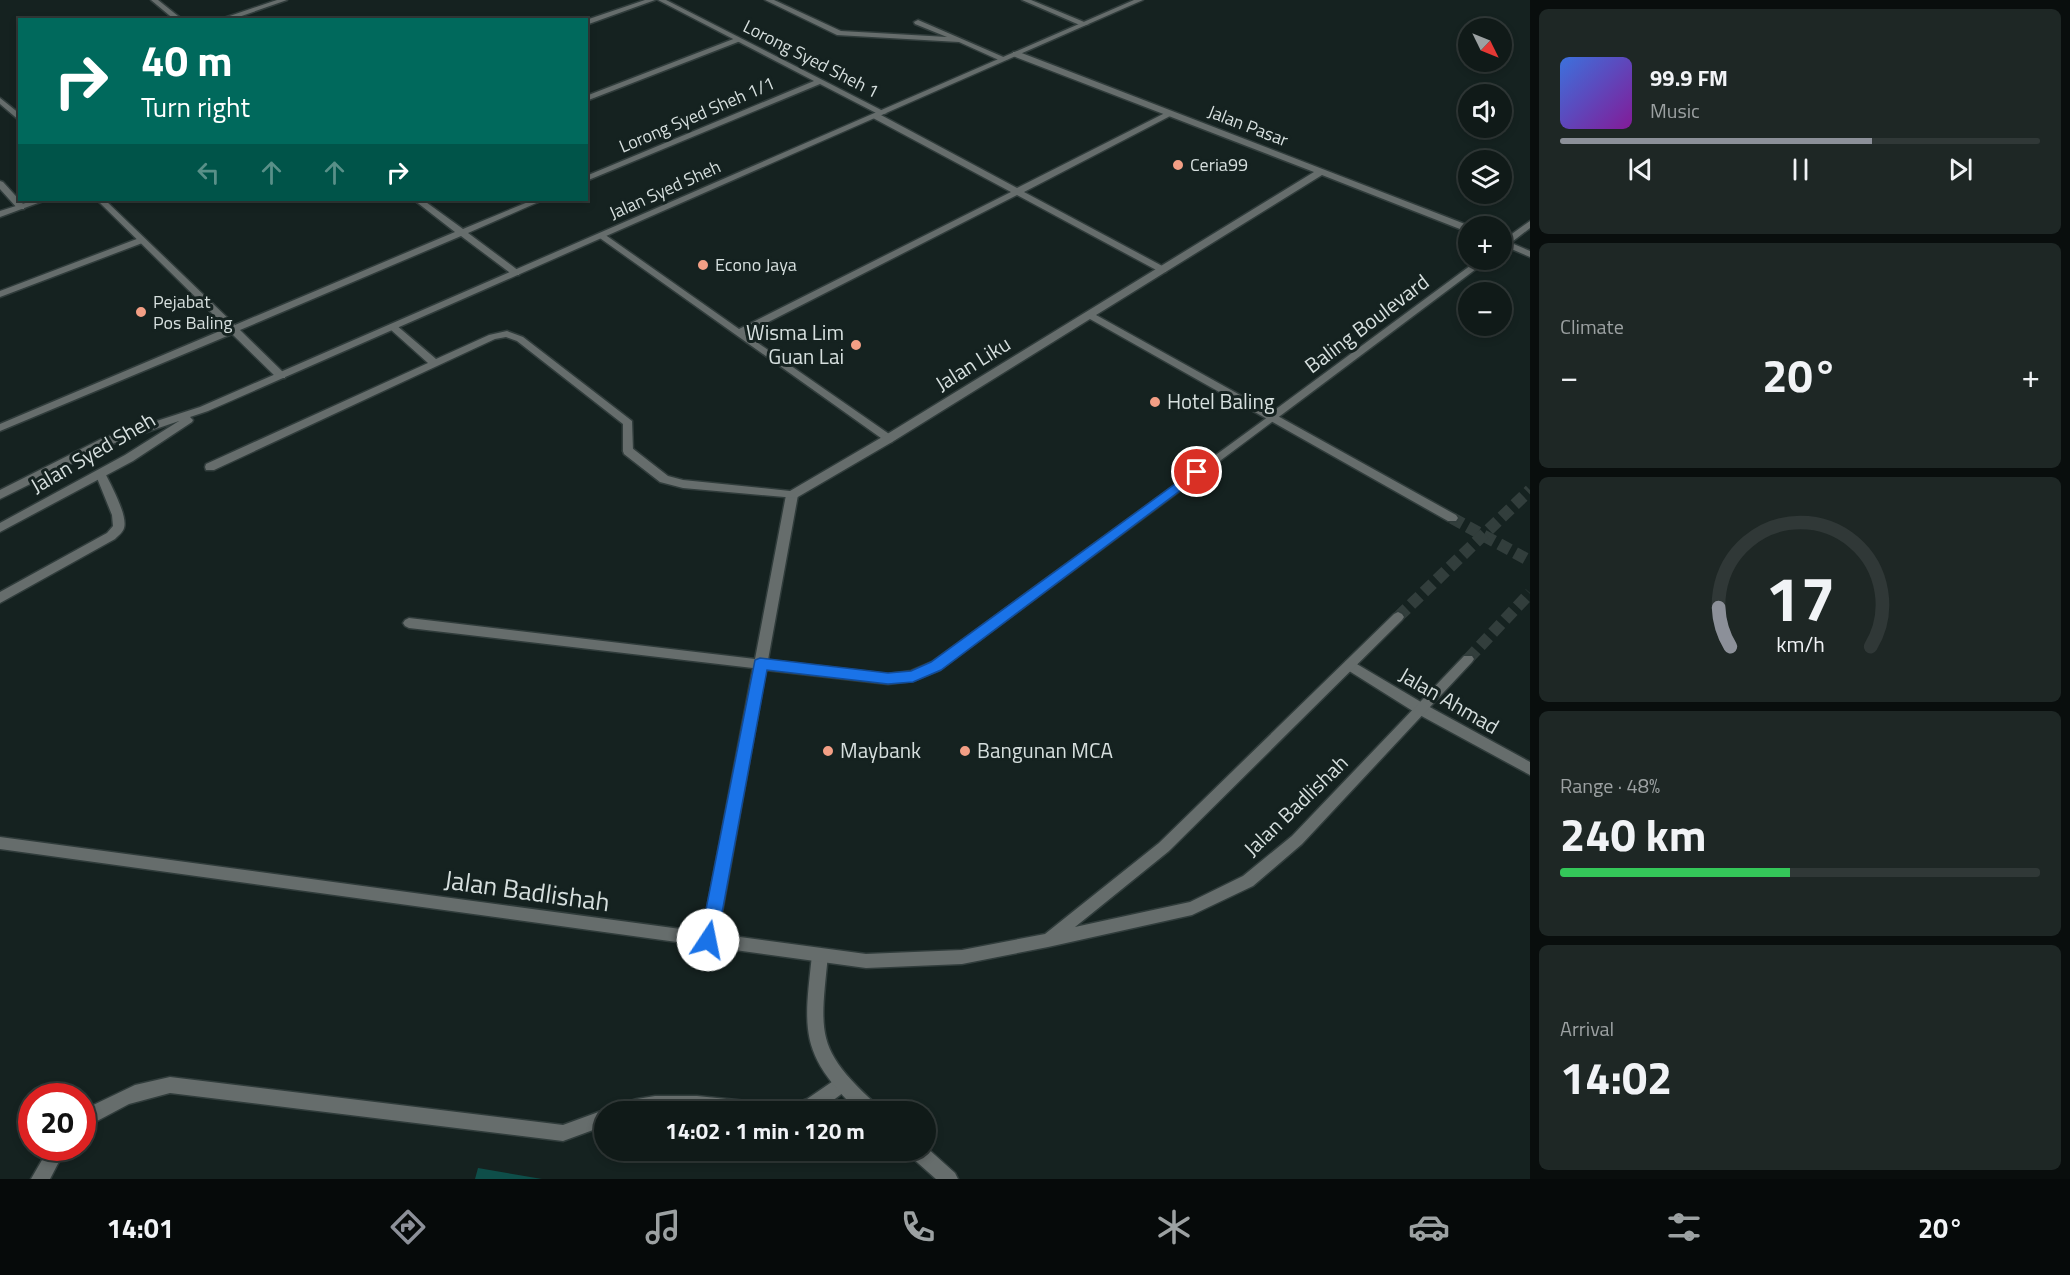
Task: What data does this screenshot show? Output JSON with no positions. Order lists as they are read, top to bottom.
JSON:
{
  "streets": {
    "street": [
      "Lorong Syed Sheh 1",
      "Lorong Syed Sheh 1/1",
      "Jalan Pasar",
      "Jalan Syed Sheh",
      "Baling Boulevard",
      "Jalan Liku",
      "Jalan Ahmad",
      "Jalan Badlishah"
    ]
  },
  "crossings": [
    ["Lorong Syed Sheh 1", "Lorong Syed Sheh 1/1"],
    ["Lorong Syed Sheh 1", "Jalan Syed Sheh"],
    ["Lorong Syed Sheh 1", "Jalan Liku"],
    ["Jalan Pasar", "Jalan Syed Sheh"],
    ["Jalan Pasar", "Jalan Liku"],
    ["Jalan Ahmad", "Jalan Badlishah"]
  ],
  "places": [
    "Ceria99",
    "Econo Jaya",
    "Pejabat Pos Baling",
    "Wisma Lim Guan Lai",
    "Hotel Baling",
    "Maybank",
    "Bangunan MCA"
  ],
  "north": "bottom right",
  "page": {
    "map_buttons": ["+", "−"],
    "turn": ["40 m", "Turn right"],
    "song": ["99.9 FM", "Music"],
    "tile": [
      "Climate",
      ["Range · 48%", "240 km"],
      ["Arrival", "14:02"]
    ],
    "heat": ["−", "20°", "+"],
    "limit": "20",
    "trip": "14:02 · 1 min · 120 m",
    "tabs": ["14:01", "20°"],
    "gauge": ["17", "km/h"]
  }
}
